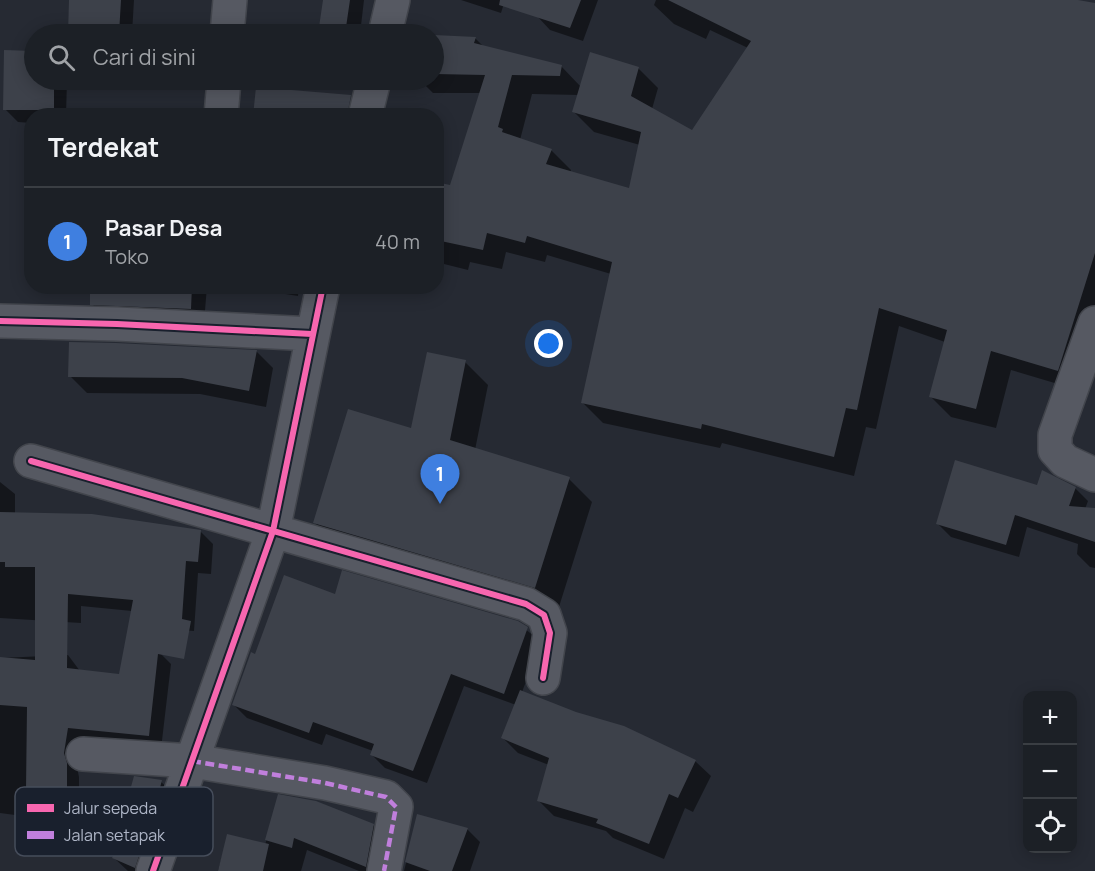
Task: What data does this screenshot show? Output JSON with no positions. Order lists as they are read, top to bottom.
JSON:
{
  "legend": ["Jalur sepeda", "Jalan setapak"],
  "page": {
    "search": "Cari di sini",
    "heading": "Terdekat",
    "list": [
      {
        "mark": "1",
        "name": "Pasar Desa",
        "note": "Toko",
        "value": "40 m"
      }
    ],
    "pins": "1",
    "map_buttons": ["+", "−"]
  }
}
